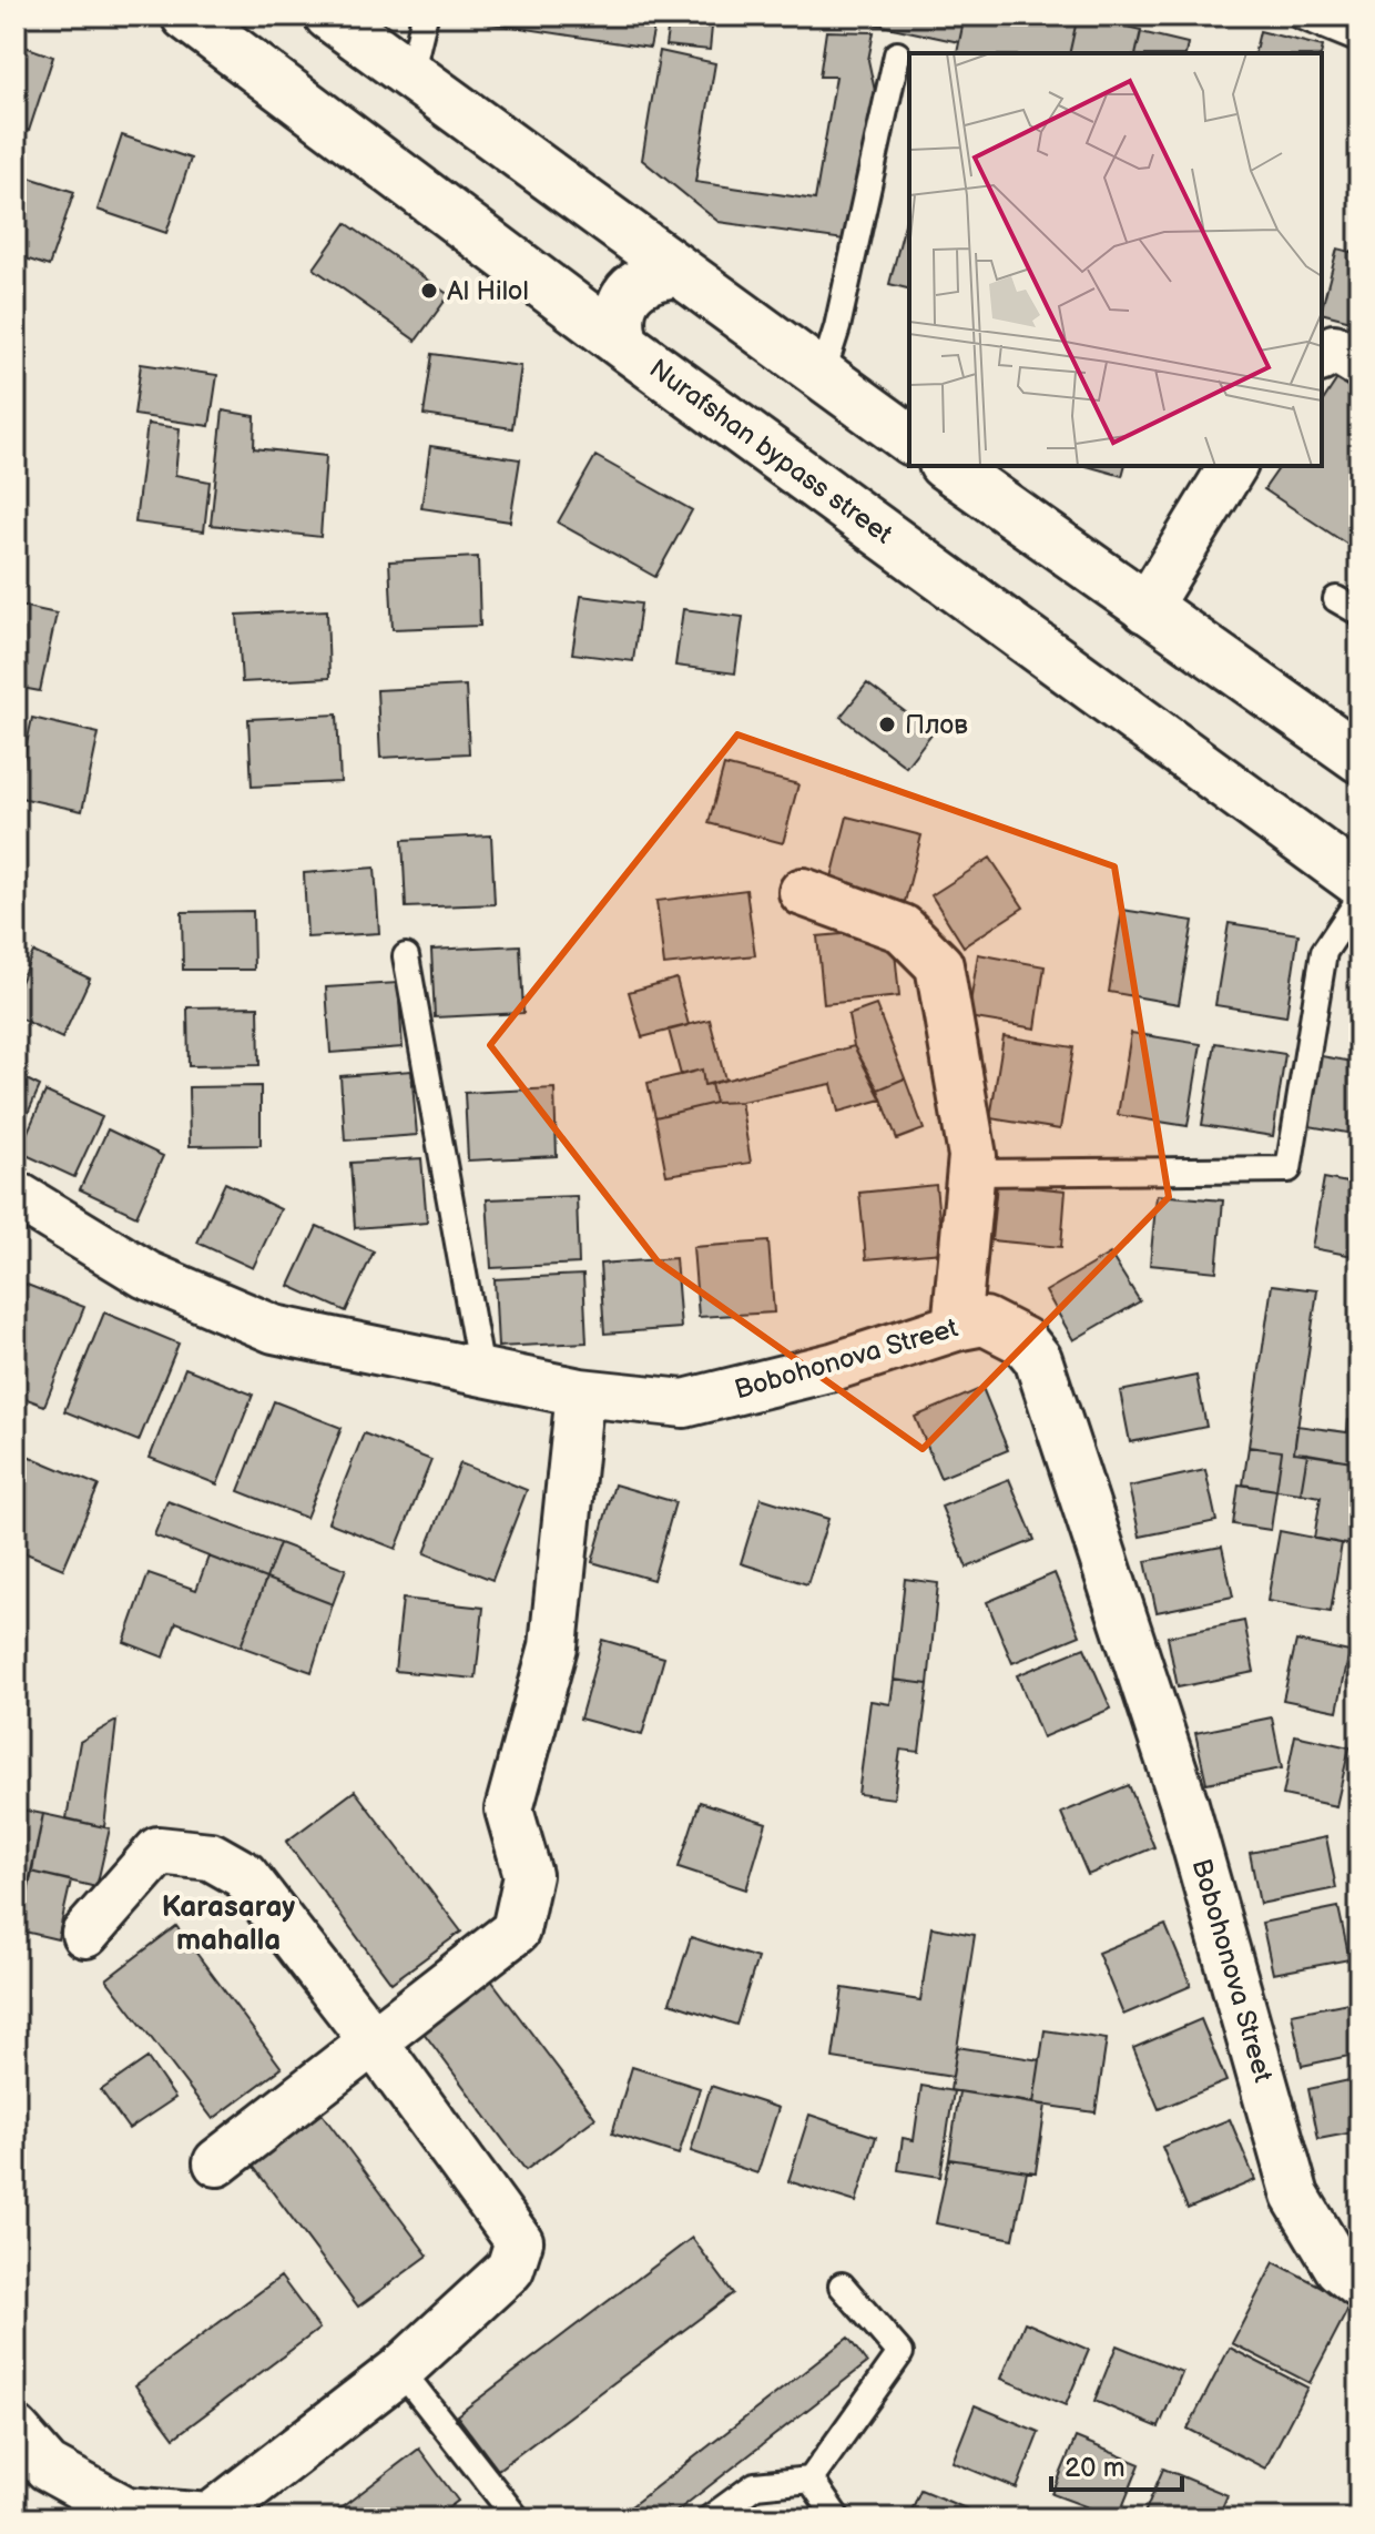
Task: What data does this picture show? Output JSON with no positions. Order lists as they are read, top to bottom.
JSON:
{
  "streets": {
    "main road": ["Nurafshan bypass street"],
    "street": ["Bobohonova Street"]
  },
  "districts": ["Karasaray mahalla"],
  "places": ["Al Hilol", "Плов"],
  "scale_bar": "20 m"
}
